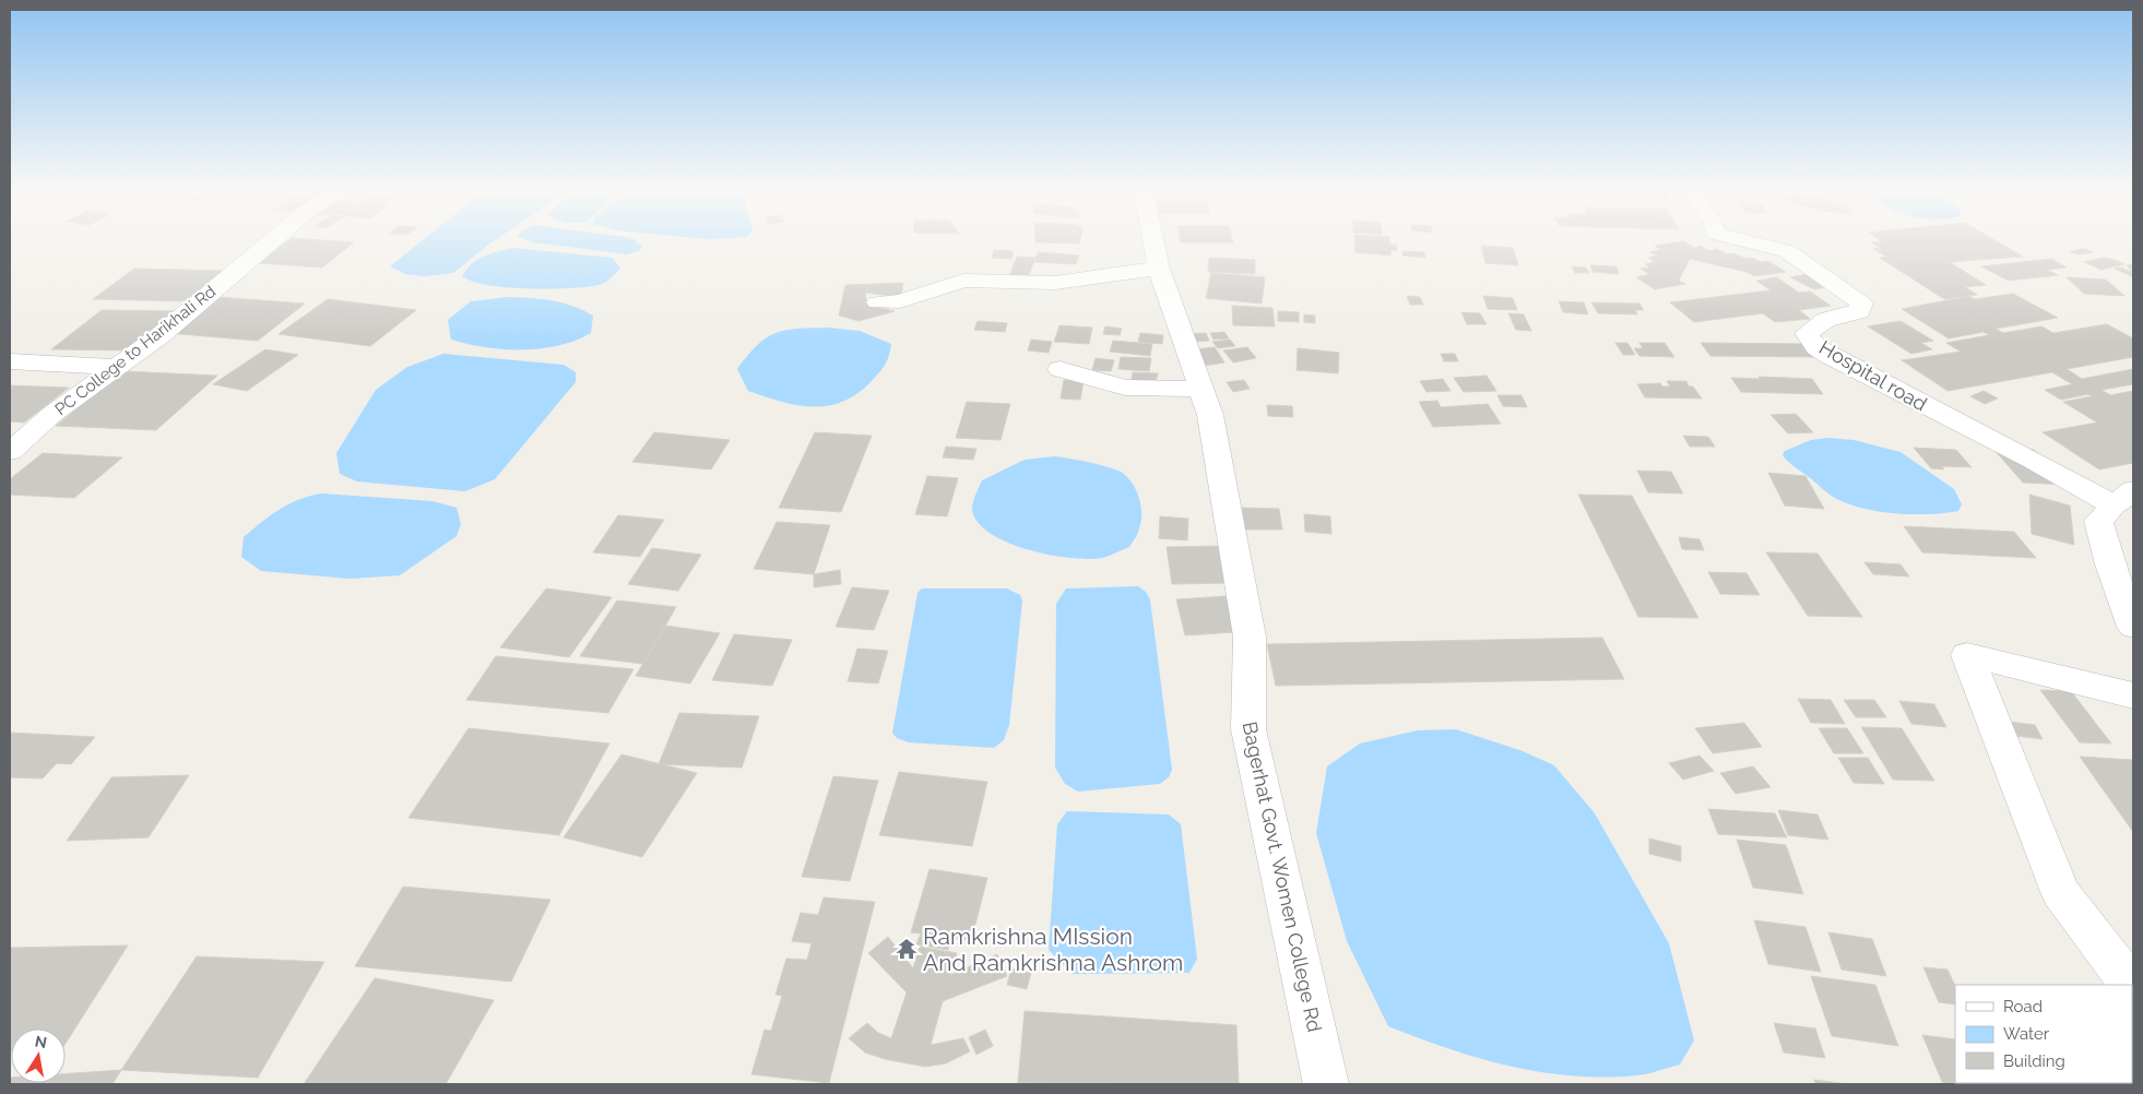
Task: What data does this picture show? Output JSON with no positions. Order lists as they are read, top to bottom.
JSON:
{
  "streets": {
    "street": ["PC College to Harikhali Rd", "Hospital road", "Bagerhat Govt. Women College Rd"]
  },
  "places": {
    "temple": ["Ramkrishna MIssion And Ramkrishna Ashrom"]
  },
  "legend": ["Road", "Water", "Building"],
  "north": "top"
}
